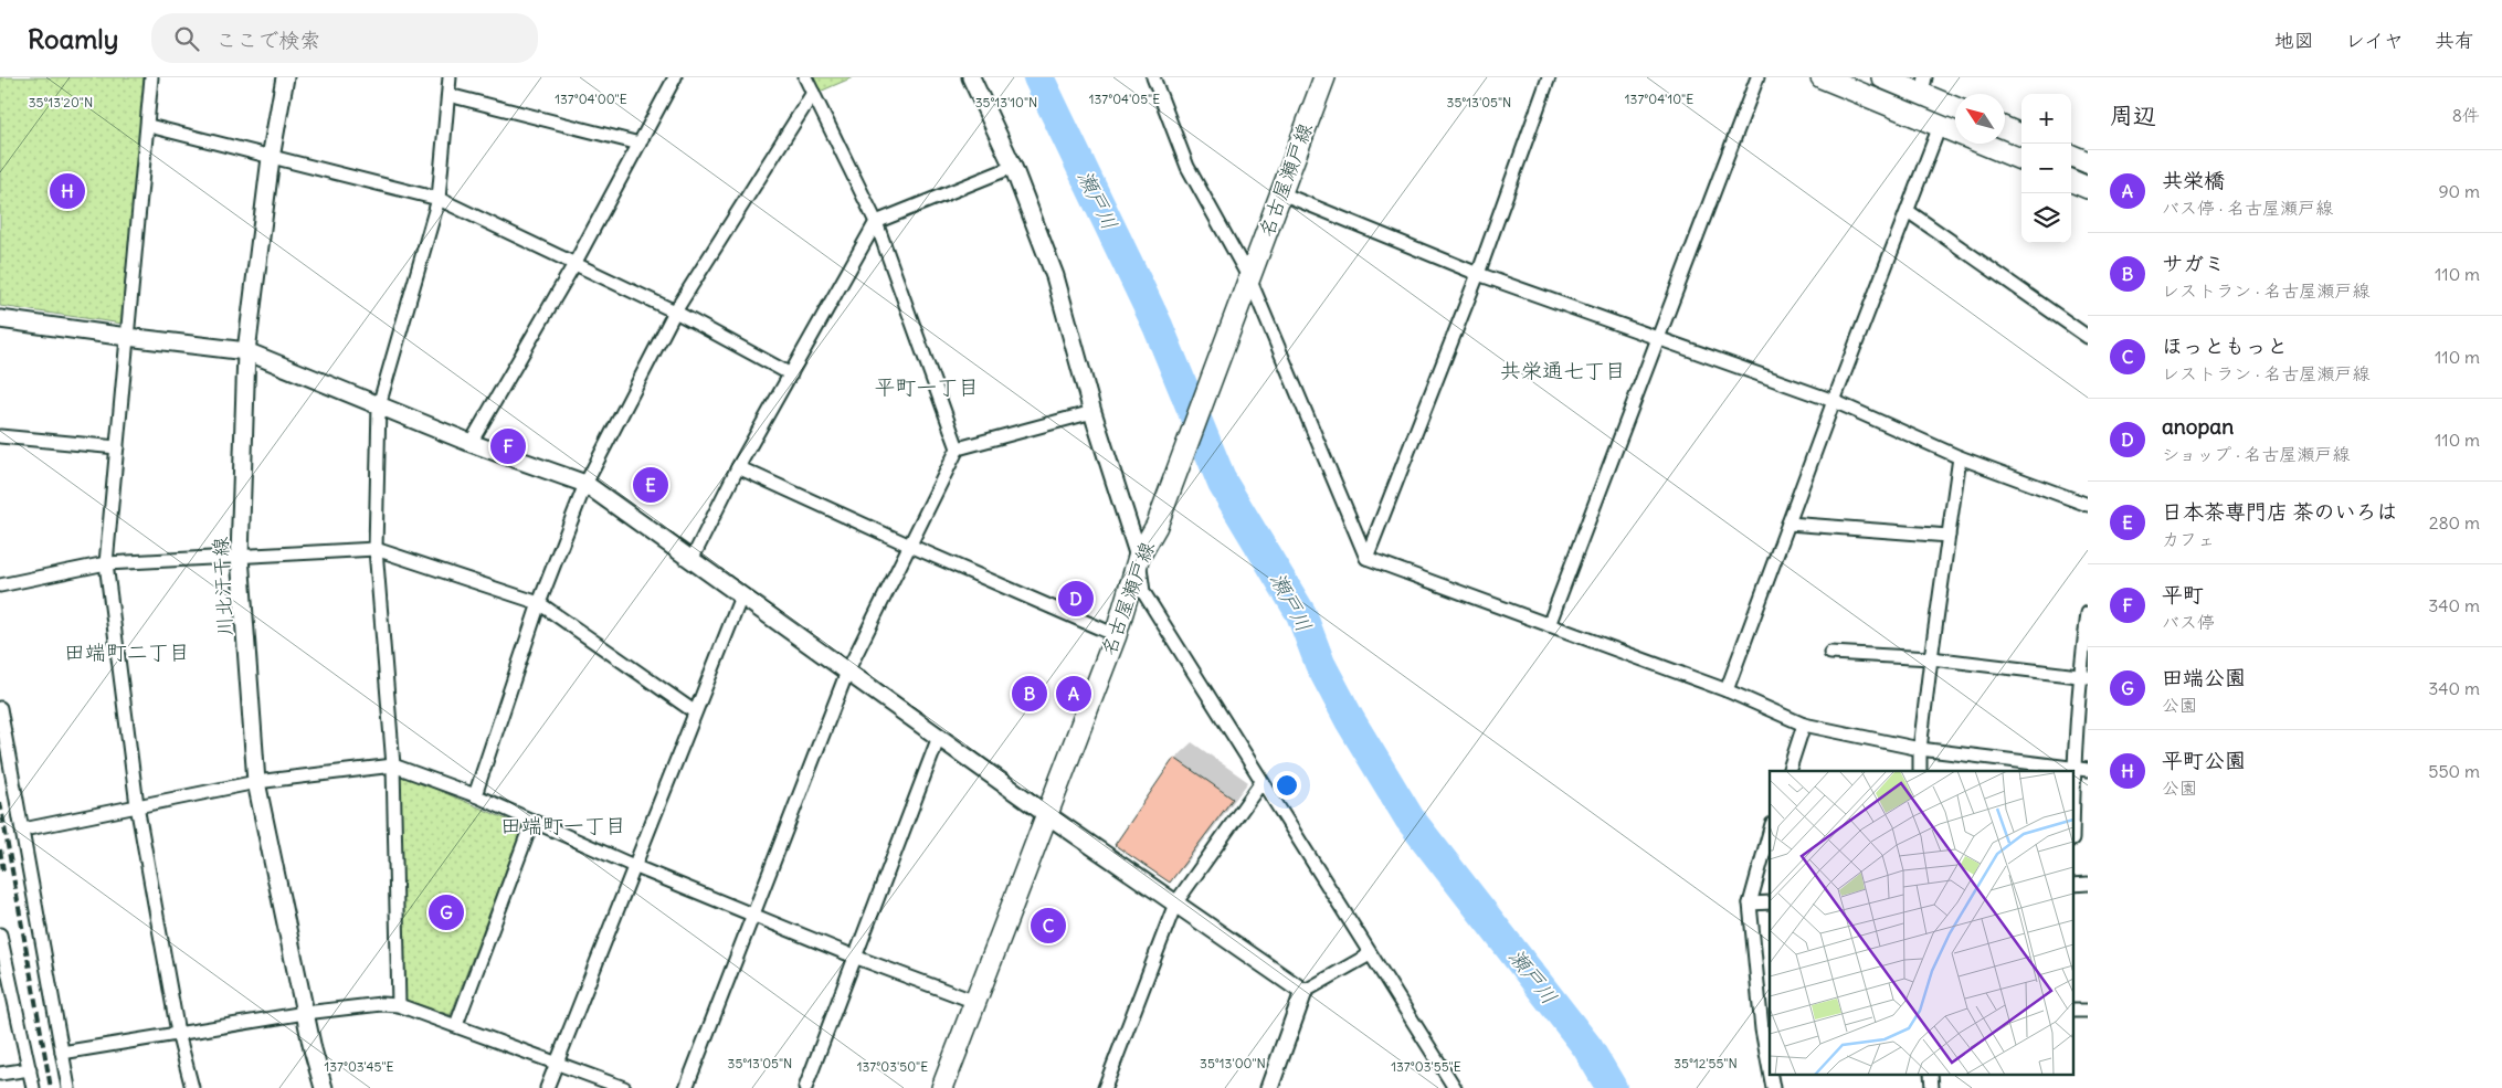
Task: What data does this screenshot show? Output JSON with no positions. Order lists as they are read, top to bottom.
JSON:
{
  "streets": {
    "main road": ["名古屋瀬戸線"],
    "street": ["川北汗干線"]
  },
  "districts": [
    "共栄通七丁目",
    "平町一丁目",
    "田端町二丁目",
    "田端町一丁目"
  ],
  "water": ["瀬戸川"],
  "north": "top left",
  "page": {
    "header": "Roamly",
    "search": "ここで検索",
    "nav": ["地図", "レイヤ", "共有"],
    "heading": ["周辺", "8件"],
    "map_buttons": ["+", "−"],
    "list": [
      {
        "mark": "A",
        "name": "共栄橋",
        "note": "バス停 · 名古屋瀬戸線",
        "value": "90 m"
      },
      {
        "mark": "B",
        "name": "サガミ",
        "note": "レストラン · 名古屋瀬戸線",
        "value": "110 m"
      },
      {
        "mark": "C",
        "name": "ほっともっと",
        "note": "レストラン · 名古屋瀬戸線",
        "value": "110 m"
      },
      {
        "mark": "D",
        "name": "anopan",
        "note": "ショップ · 名古屋瀬戸線",
        "value": "110 m"
      },
      {
        "mark": "E",
        "name": "日本茶専門店 茶のいろは",
        "note": "カフェ",
        "value": "280 m"
      },
      {
        "mark": "F",
        "name": "平町",
        "note": "バス停",
        "value": "340 m"
      },
      {
        "mark": "G",
        "name": "田端公園",
        "note": "公園",
        "value": "340 m"
      },
      {
        "mark": "H",
        "name": "平町公園",
        "note": "公園",
        "value": "550 m"
      }
    ],
    "pins": [
      "H",
      "F",
      "E",
      "D",
      "A",
      "B",
      "G",
      "C"
    ]
  },
  "coordinates": [
    "137°04'00\"E",
    "137°04'05\"E",
    "137°04'10\"E",
    "35°13'20\"N",
    "35°13'10\"N",
    "35°13'05\"N",
    "35°13'00\"N",
    "35°12'55\"N",
    "137°03'45\"E",
    "137°03'50\"E",
    "137°03'55\"E"
  ]
}
